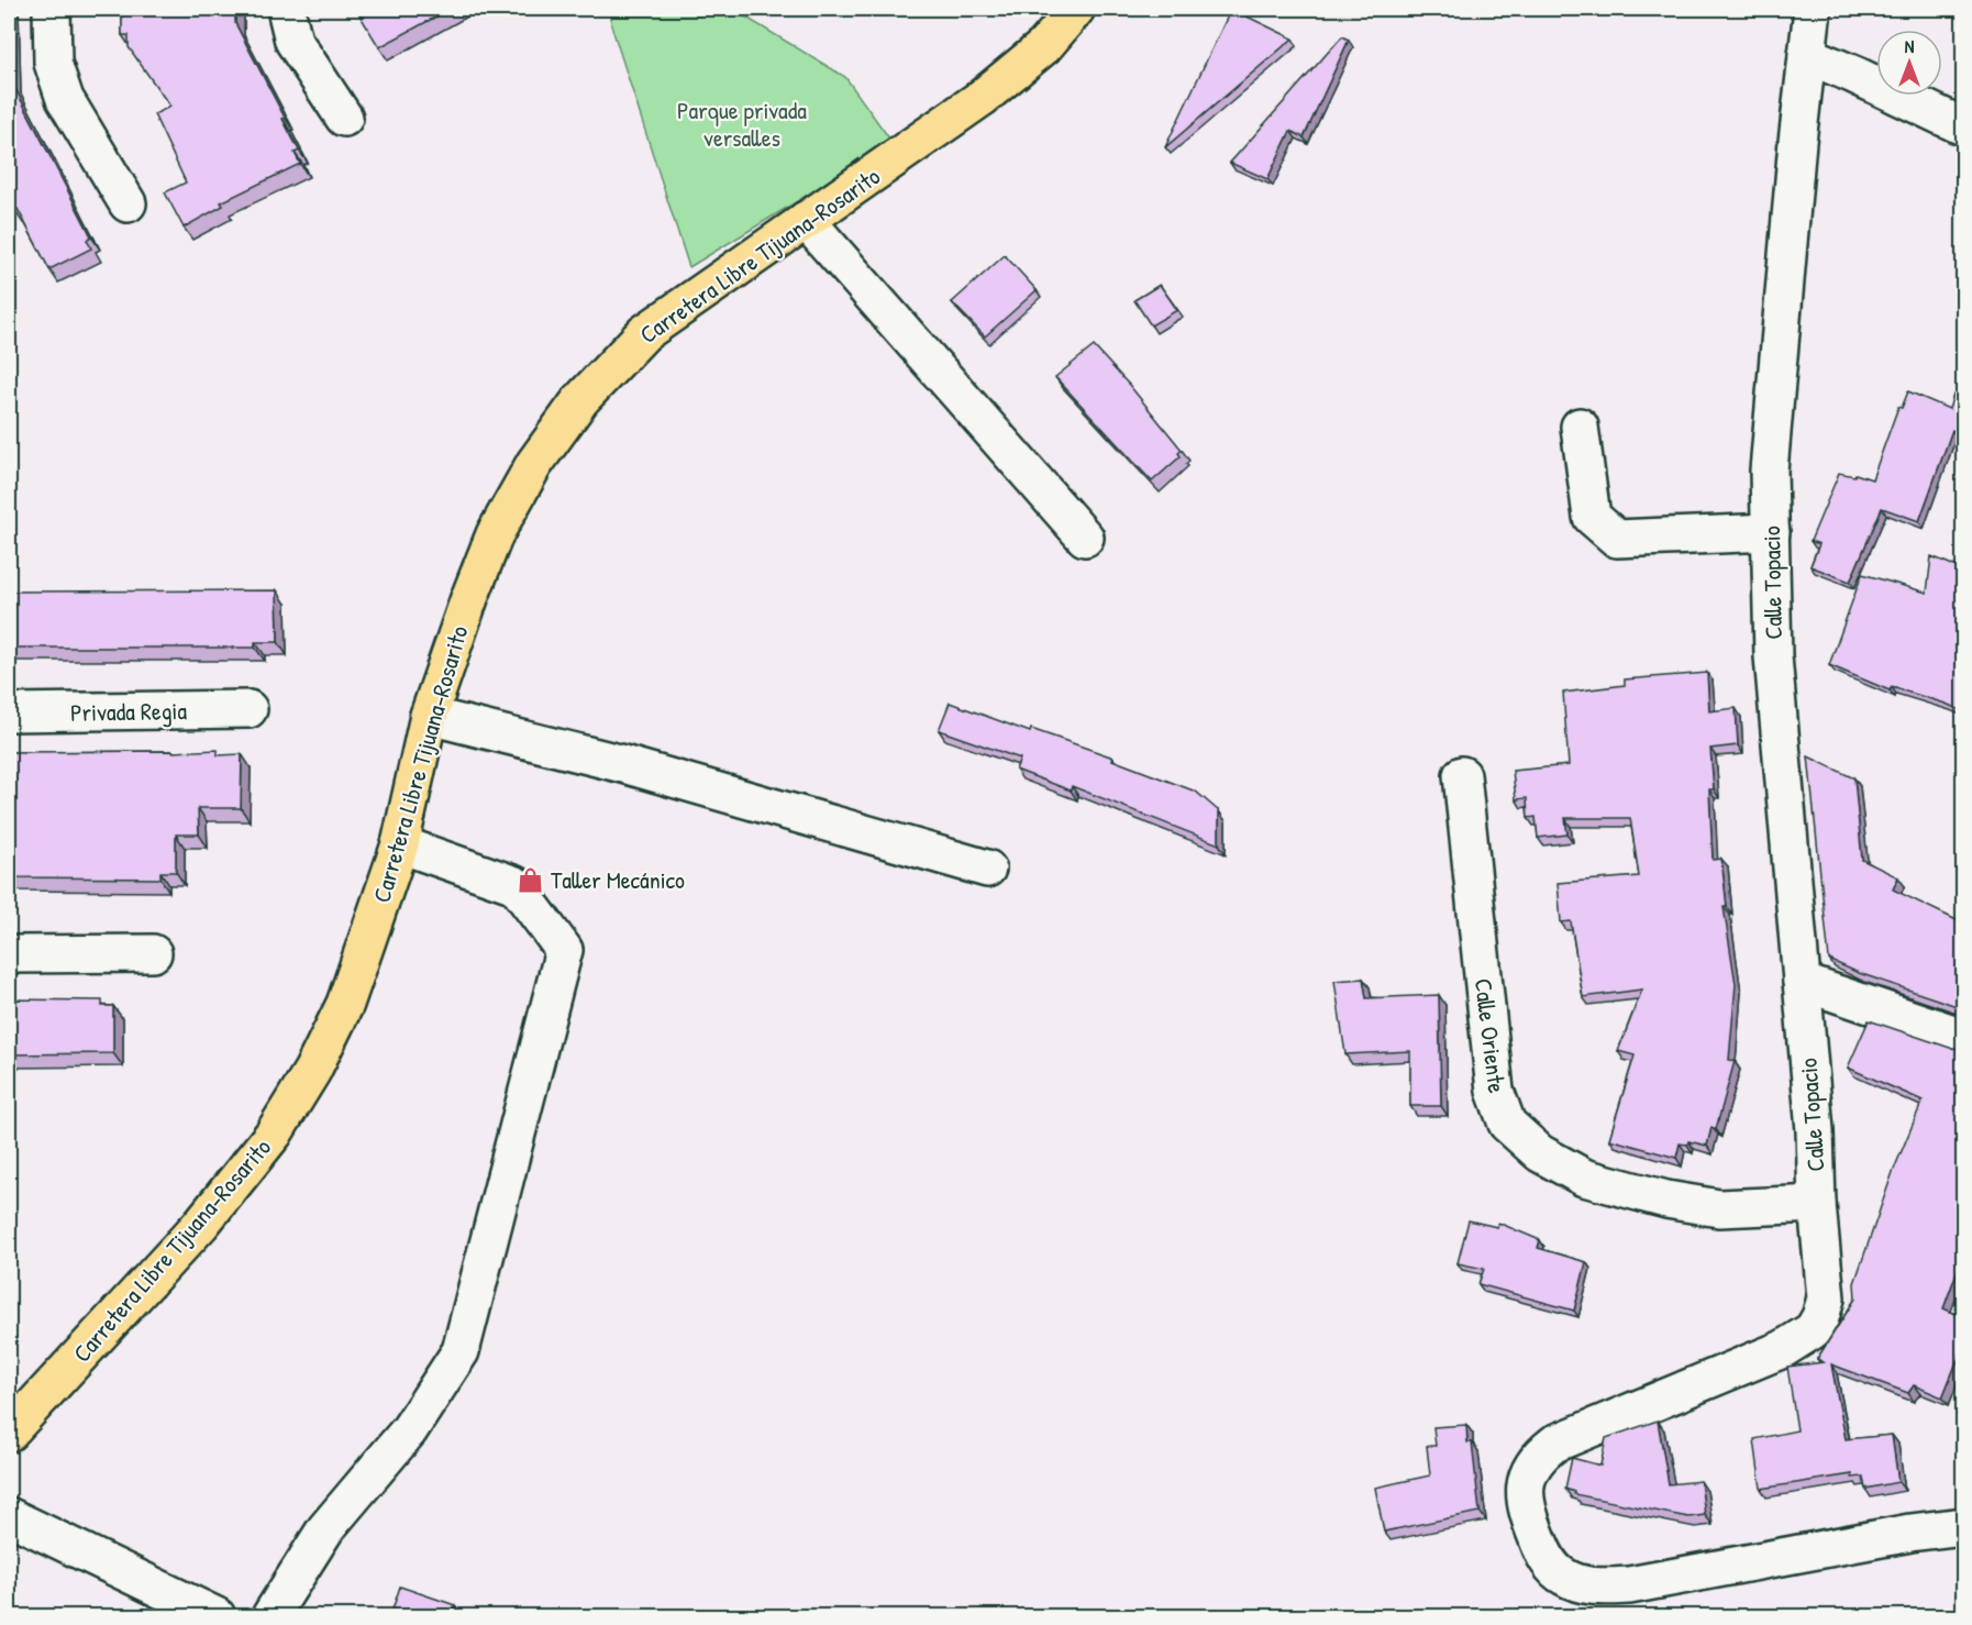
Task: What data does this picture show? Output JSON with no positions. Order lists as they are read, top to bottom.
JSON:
{
  "streets": {
    "main road": ["Carretera Libre Tijuana-Rosarito"],
    "street": ["Calle Topacio", "Privada Regia", "Calle Oriente"]
  },
  "crossings": [
    ["Calle Topacio", "Calle Oriente"]
  ],
  "parks": ["Parque privada versalles"],
  "places": {
    "shop": ["Taller Mecánico"]
  },
  "north": "top"
}
